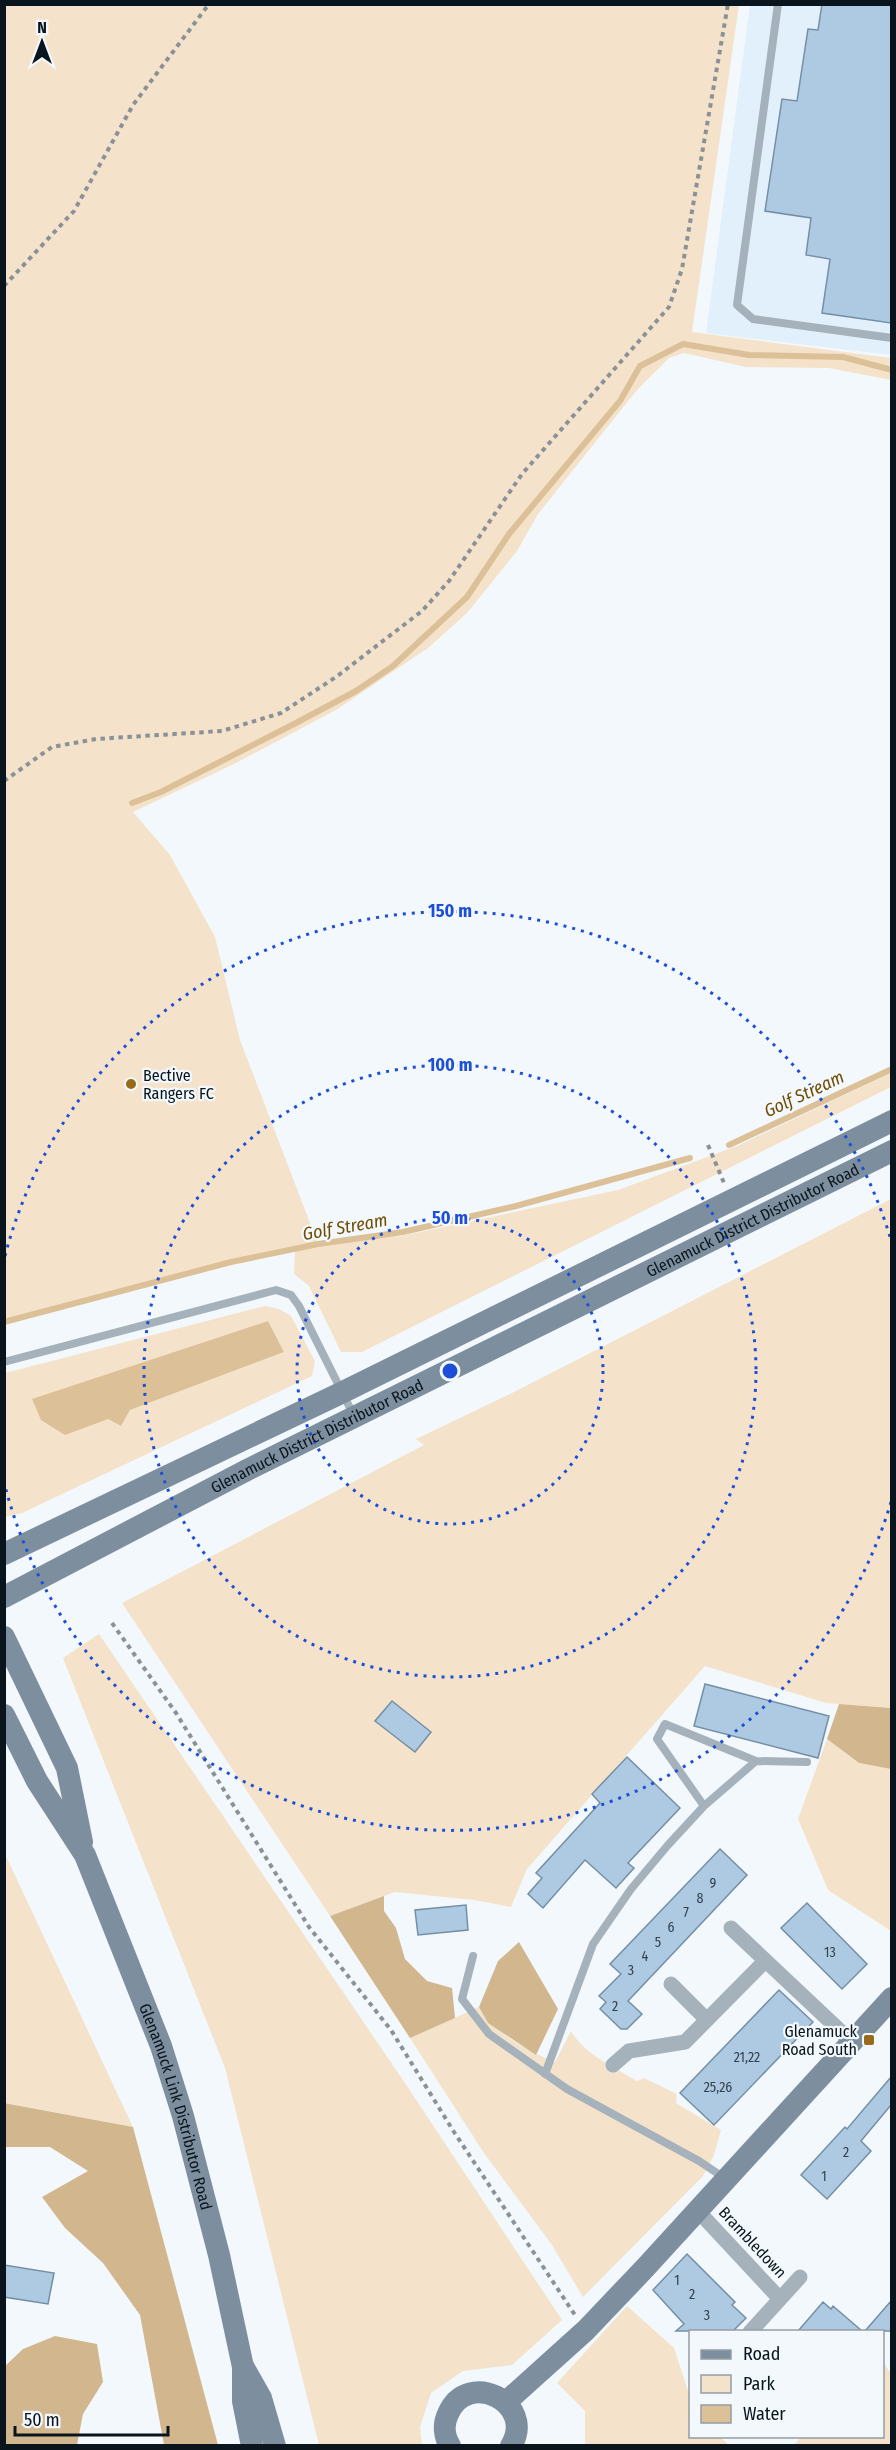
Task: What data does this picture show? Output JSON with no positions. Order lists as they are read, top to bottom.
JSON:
{
  "streets": {
    "main road": ["Glenamuck District Distributor Road", "Glenamuck Link Distributor Road"],
    "street": ["Brambledown"]
  },
  "water": ["Golf Stream"],
  "places": {
    "other": ["Bective Rangers FC"],
    "transit": ["Glenamuck Road South"]
  },
  "house_numbers": [
    "9",
    "8",
    "7",
    "6",
    "5",
    "13",
    "4",
    "3",
    "2",
    "21,22",
    "25,26",
    "2",
    "1",
    "1",
    "2",
    "3"
  ],
  "legend": ["Road", "Park", "Water"],
  "scale_bar": "50 m",
  "north": "top",
  "rings": ["150 m", "100 m", "50 m"]
}
